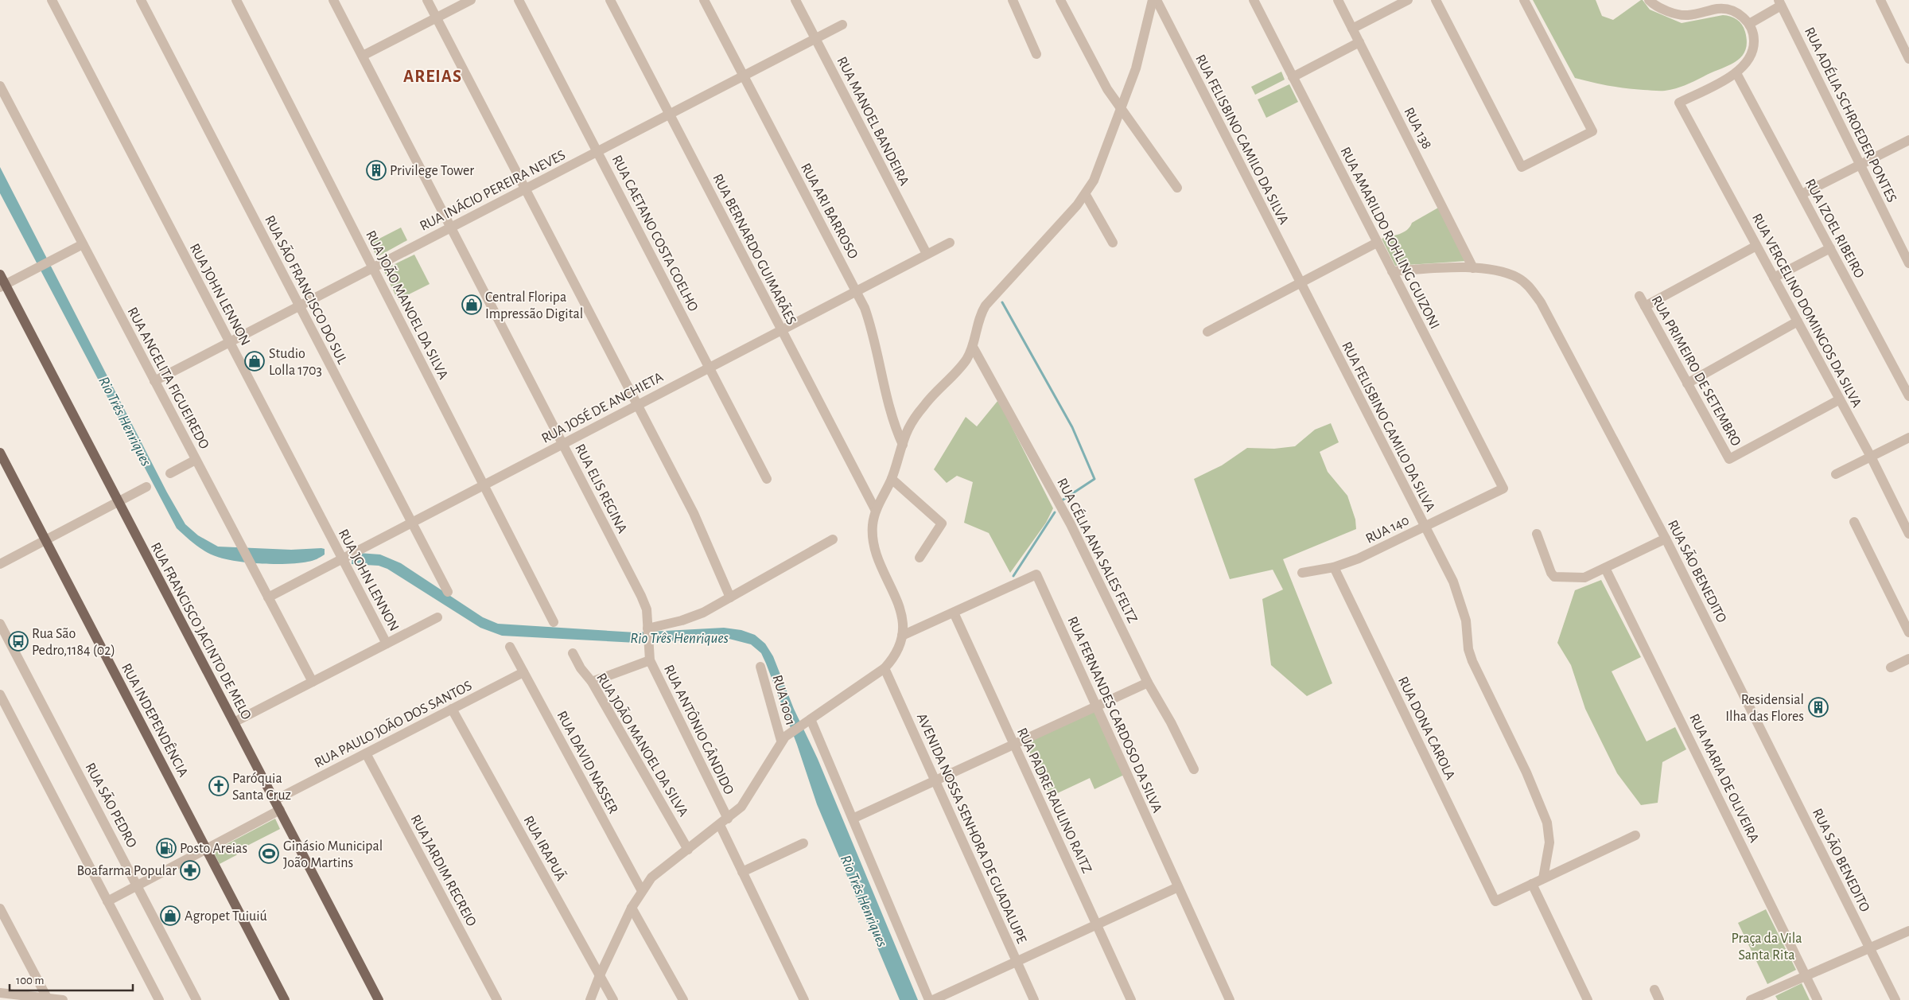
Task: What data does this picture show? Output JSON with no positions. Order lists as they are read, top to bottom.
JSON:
{
  "streets": {
    "main road": ["RUA FRANCISCO JACINTO DE MELO", "RUA INDEPENDÊNCIA"],
    "street": [
      "RUA ADÉLIA SCHROEDER PONTES",
      "RUA MANOEL BANDEIRA",
      "RUA 138",
      "RUA FELISBINO CAMILO DA SILVA",
      "RUA INÁCIO PEREIRA NEVES",
      "RUA ARI BARROSO",
      "RUA IZOEL RIBEIRO",
      "RUA CAETANO COSTA COELHO",
      "RUA AMARILDO ROHLING GUIZONI",
      "RUA BERNARDO GUIMARÃES",
      "RUA SÃO FRANCISCO DO SUL",
      "RUA JOHN LENNON",
      "RUA JOÃO MANOEL DA SILVA",
      "RUA VERGELINO DOMINGOS DA SILVA",
      "RUA PRIMEIRO DE SETEMBRO",
      "RUA ANGELITA FIGUEIREDO",
      "RUA JOSÉ DE ANCHIETA",
      "RUA ELIS REGINA",
      "RUA 140",
      "RUA CÉLIA ANA SALES FELTZ",
      "RUA SÃO BENEDITO",
      "RUA 1001",
      "RUA FERNANDES CARDOSO DA SILVA",
      "RUA PAULO JOÃO DOS SANTOS",
      "RUA DONA CAROLA",
      "RUA ANTÔNIO CÂNDIDO",
      "RUA DAVID NASSER",
      "RUA MARIA DE OLIVEIRA",
      "RUA PADRE RAULINO RAITZ",
      "RUA SÃO PEDRO",
      "AVENIDA NOSSA SENHORA DE GUADALUPE",
      "RUA IRAPUÃ",
      "RUA JARDIM RECREIO"
    ]
  },
  "crossings": [
    ["RUA MANOEL BANDEIRA", "RUA INÁCIO PEREIRA NEVES"],
    ["RUA MANOEL BANDEIRA", "RUA JOSÉ DE ANCHIETA"],
    ["RUA 138", "RUA SÃO BENEDITO"],
    ["RUA FELISBINO CAMILO DA SILVA", "RUA 140"],
    ["RUA INÁCIO PEREIRA NEVES", "RUA ARI BARROSO"],
    ["RUA INÁCIO PEREIRA NEVES", "RUA CAETANO COSTA COELHO"],
    ["RUA INÁCIO PEREIRA NEVES", "RUA BERNARDO GUIMARÃES"],
    ["RUA INÁCIO PEREIRA NEVES", "RUA SÃO FRANCISCO DO SUL"],
    ["RUA INÁCIO PEREIRA NEVES", "RUA JOHN LENNON"],
    ["RUA INÁCIO PEREIRA NEVES", "RUA JOÃO MANOEL DA SILVA"],
    ["RUA INÁCIO PEREIRA NEVES", "RUA ANGELITA FIGUEIREDO"],
    ["RUA INÁCIO PEREIRA NEVES", "RUA ELIS REGINA"],
    ["RUA ARI BARROSO", "RUA JOSÉ DE ANCHIETA"],
    ["RUA IZOEL RIBEIRO", "RUA VERGELINO DOMINGOS DA SILVA"],
    ["RUA CAETANO COSTA COELHO", "RUA JOSÉ DE ANCHIETA"],
    ["RUA AMARILDO ROHLING GUIZONI", "RUA 140"],
    ["RUA AMARILDO ROHLING GUIZONI", "RUA SÃO BENEDITO"],
    ["RUA BERNARDO GUIMARÃES", "RUA JOSÉ DE ANCHIETA"],
    ["RUA SÃO FRANCISCO DO SUL", "RUA JOSÉ DE ANCHIETA"],
    ["RUA JOHN LENNON", "RUA JOSÉ DE ANCHIETA"],
    ["RUA JOÃO MANOEL DA SILVA", "RUA JOSÉ DE ANCHIETA"],
    ["RUA VERGELINO DOMINGOS DA SILVA", "RUA PRIMEIRO DE SETEMBRO"],
    ["RUA ANGELITA FIGUEIREDO", "RUA JOSÉ DE ANCHIETA"],
    ["RUA JOSÉ DE ANCHIETA", "RUA ELIS REGINA"],
    ["RUA ELIS REGINA", "RUA ANTÔNIO CÂNDIDO"],
    ["RUA 140", "RUA DONA CAROLA"],
    ["RUA FRANCISCO JACINTO DE MELO", "RUA PAULO JOÃO DOS SANTOS"],
    ["RUA FERNANDES CARDOSO DA SILVA", "RUA PADRE RAULINO RAITZ"],
    ["RUA PAULO JOÃO DOS SANTOS", "RUA DAVID NASSER"],
    ["RUA PAULO JOÃO DOS SANTOS", "RUA IRAPUÃ"],
    ["RUA PAULO JOÃO DOS SANTOS", "RUA JARDIM RECREIO"]
  ],
  "districts": ["AREIAS"],
  "water": ["Rio Três Henriques"],
  "parks": ["Praça da Vila Santa Rita"],
  "places": {
    "building": ["Privilege Tower", "Residensial Ilha das Flores"],
    "shop": ["Central Floripa Impressão Digital", "Studio Lolla 1703", "Agropet Tuiuiú"],
    "bus stop": ["Rua São Pedro,1184 (02)"],
    "church": ["Paróquia Santa Cruz"],
    "fuel station": ["Posto Areias"],
    "sports": ["Ginásio Municipal João Martins"],
    "pharmacy": ["Boafarma Popular"]
  },
  "scale_bar": "100 m"
}
